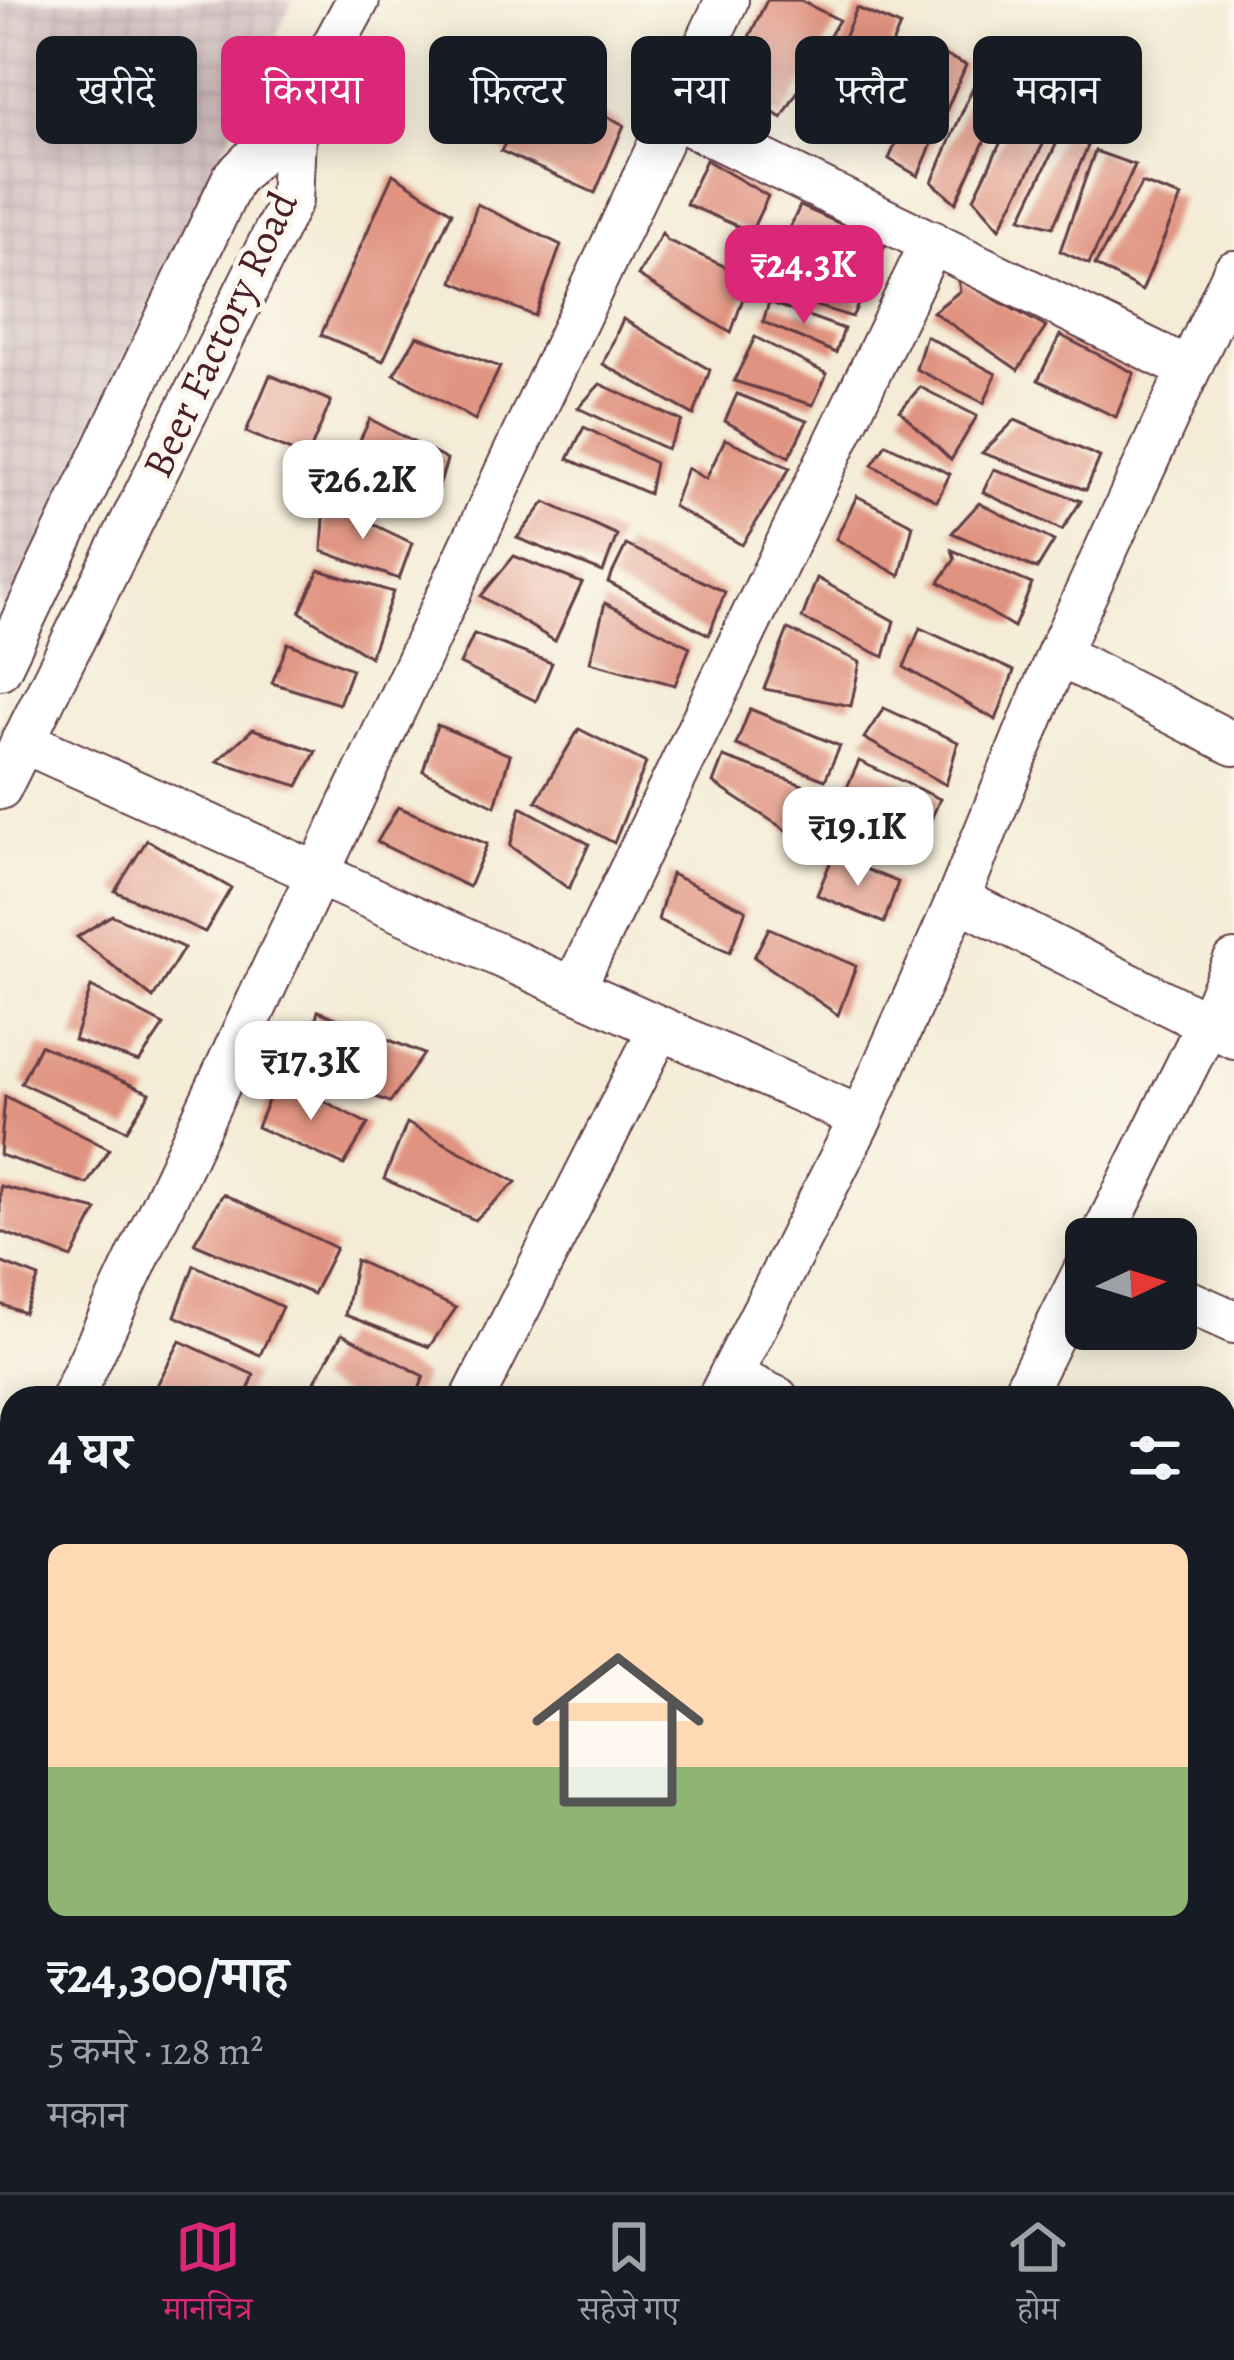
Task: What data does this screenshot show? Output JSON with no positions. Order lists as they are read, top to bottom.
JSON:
{
  "streets": {
    "street": ["Beer Factory Road"]
  },
  "north": "right",
  "page": {
    "chip": [
      "खरीदें",
      "किराया",
      "फ़िल्टर",
      "नया",
      "फ़्लैट",
      "मकान"
    ],
    "price": [
      "₹24.3K",
      "₹26.2K",
      "₹19.1K",
      "₹17.3K"
    ],
    "heading": "4 घर",
    "list": [
      {
        "name": "₹24,300/माह",
        "note": "5 कमरे · 128 m² · मकान"
      }
    ],
    "tabs": ["मानचित्र", "सहेजे गए", "होम"]
  }
}
